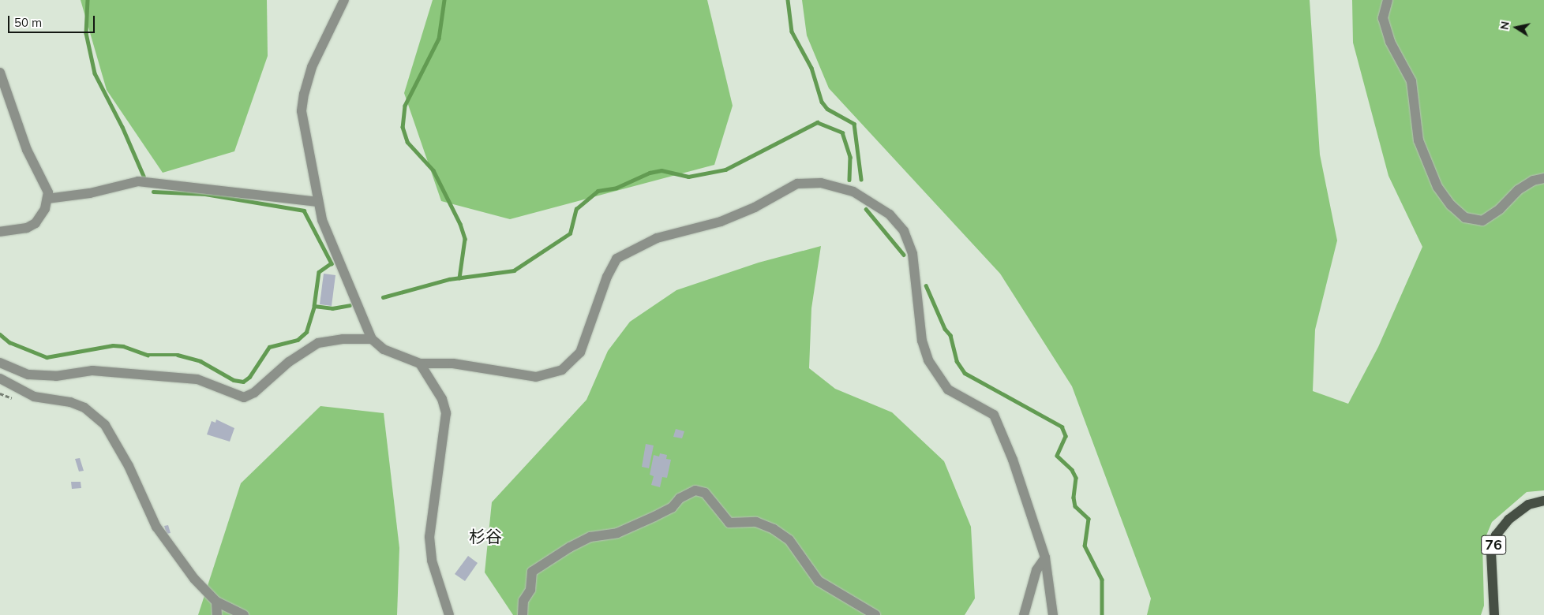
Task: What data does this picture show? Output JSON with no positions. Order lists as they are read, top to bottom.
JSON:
{
  "streets": {
    "main road": ["76"]
  },
  "districts": ["杉谷"],
  "scale_bar": "50 m",
  "north": "left"
}
